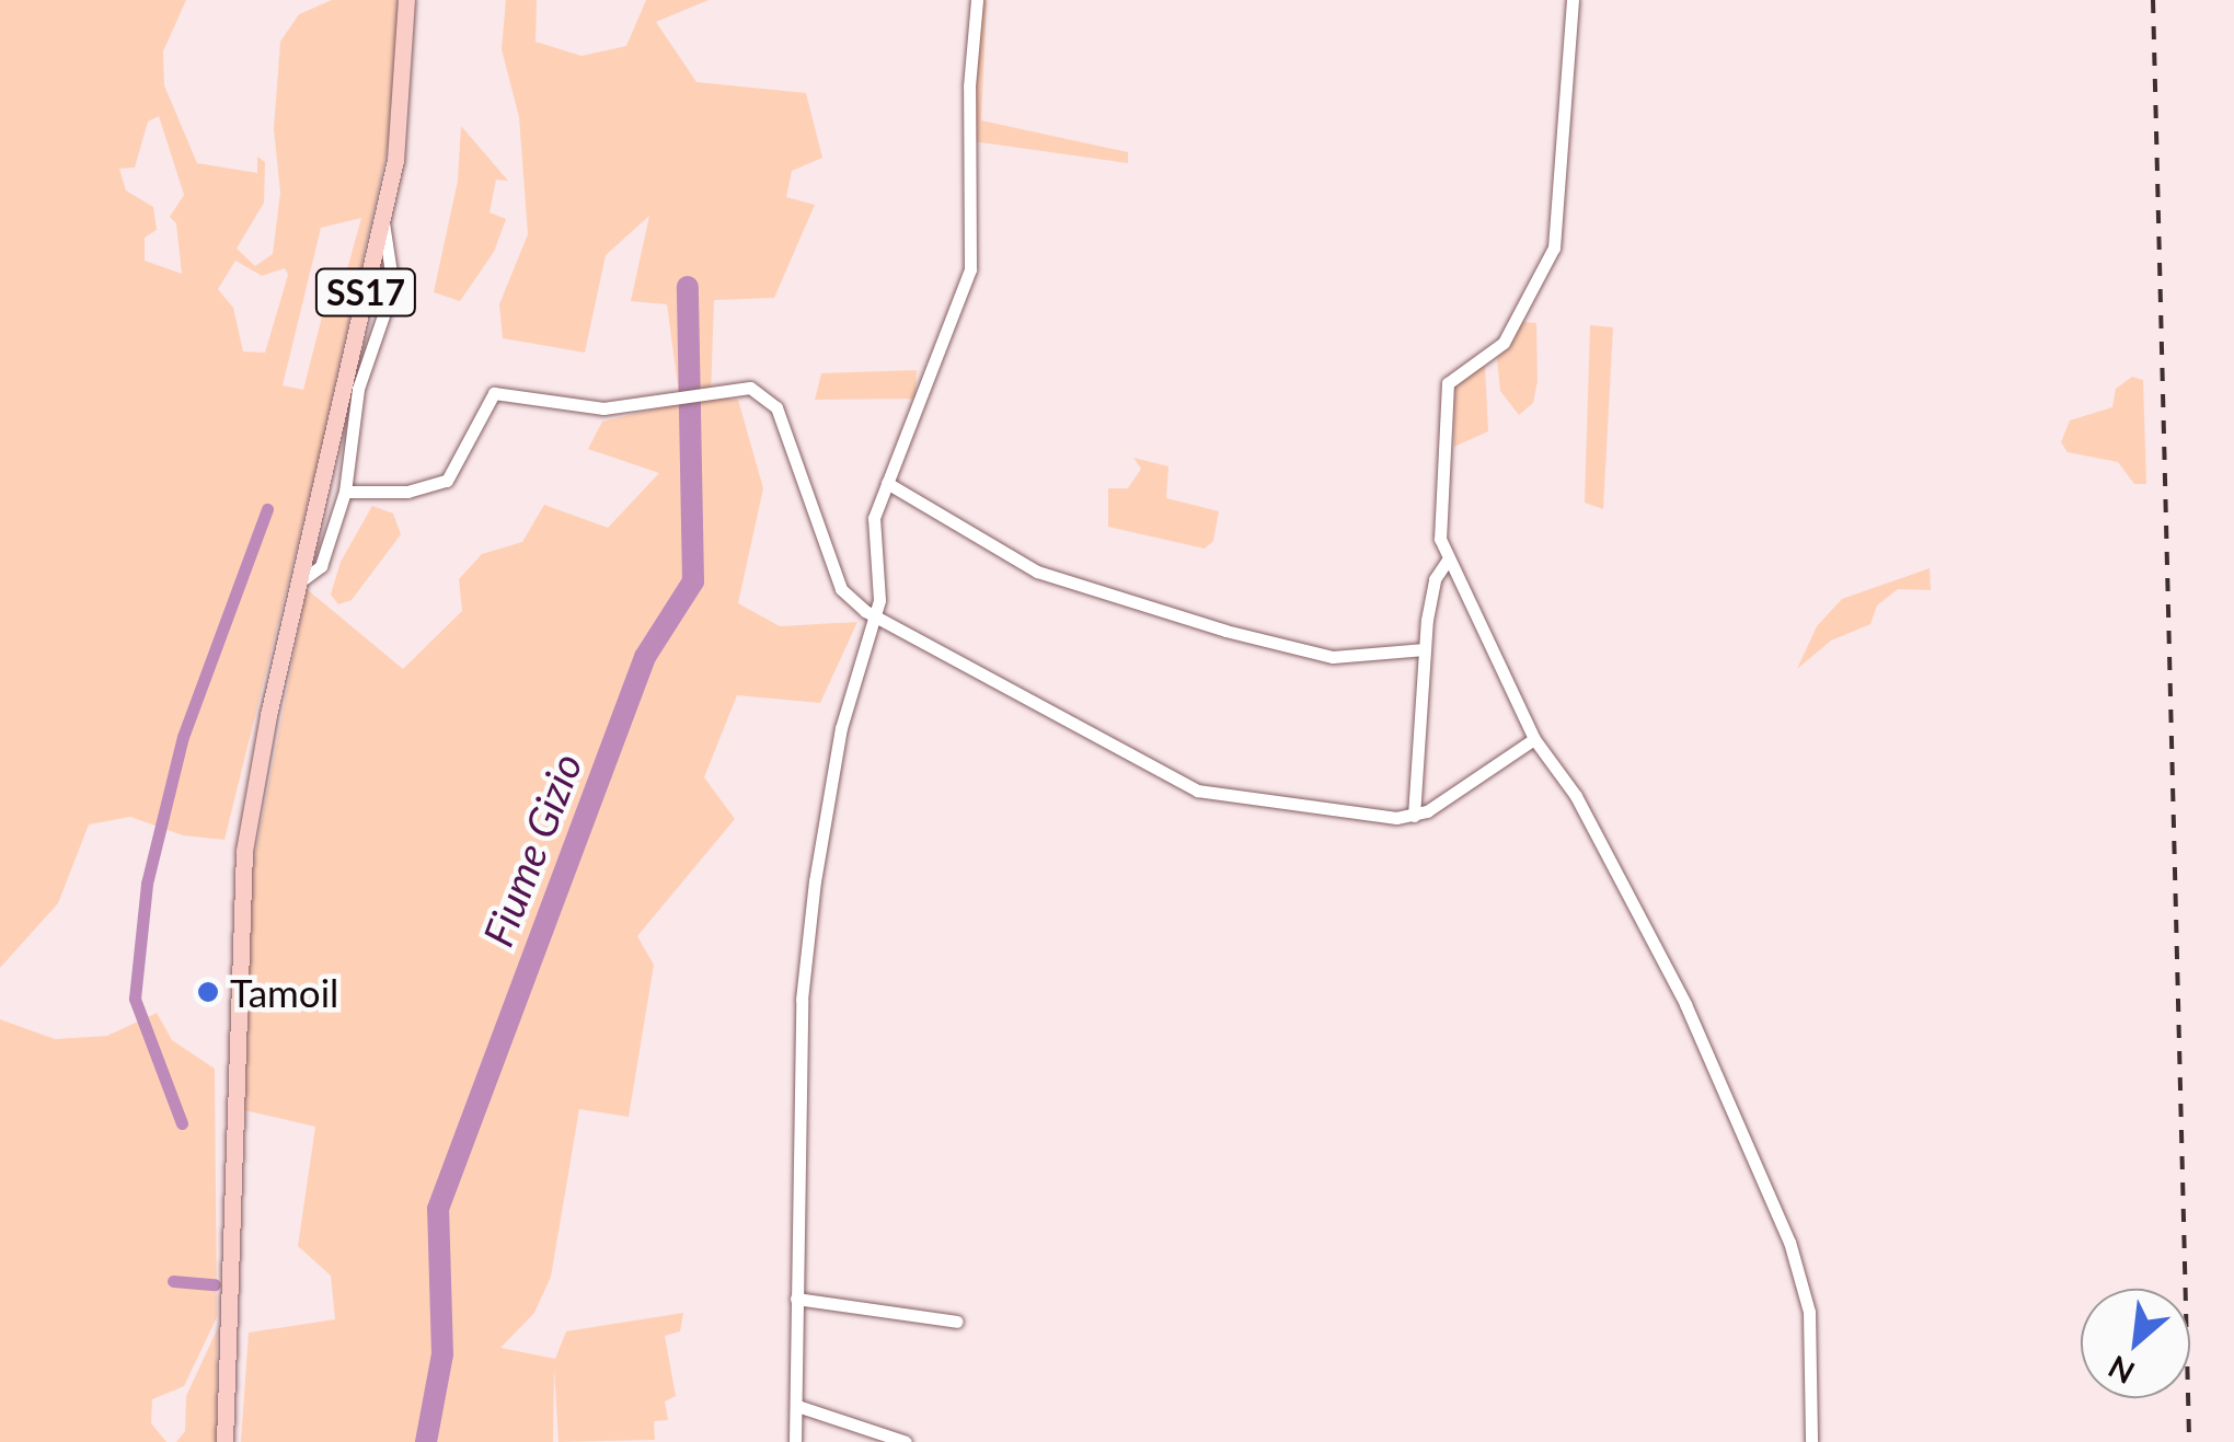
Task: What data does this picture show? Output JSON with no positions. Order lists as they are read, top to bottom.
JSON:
{
  "streets": {
    "main road": ["SS17"]
  },
  "water": ["Fiume Gizio"],
  "places": ["Tamoil"],
  "north": "bottom left"
}
